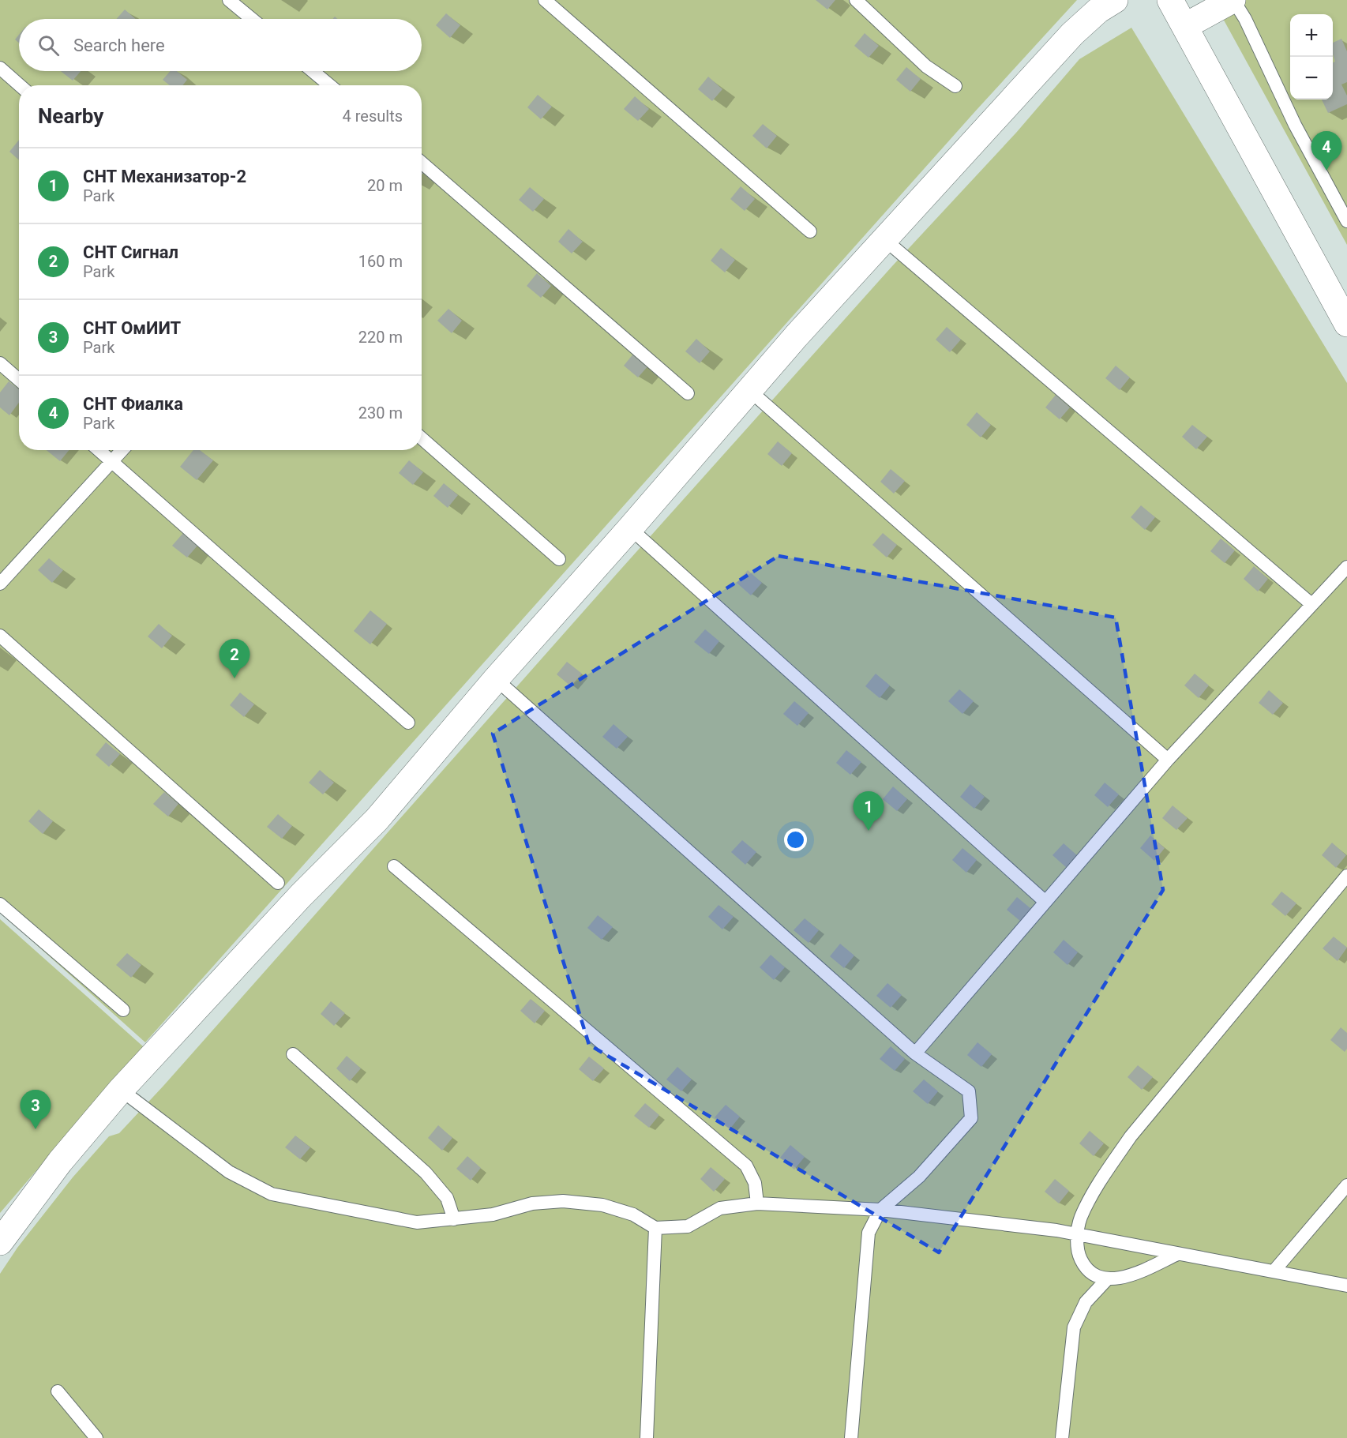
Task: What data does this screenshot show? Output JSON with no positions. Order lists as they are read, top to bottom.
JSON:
{
  "page": {
    "map_buttons": ["+", "−"],
    "search": "Search here",
    "heading": ["Nearby", "4 results"],
    "pins": [
      "4",
      "2",
      "1",
      "3"
    ],
    "list": [
      {
        "mark": "1",
        "name": "СНТ Механизатор-2",
        "note": "Park",
        "value": "20 m"
      },
      {
        "mark": "2",
        "name": "СНТ Сигнал",
        "note": "Park",
        "value": "160 m"
      },
      {
        "mark": "3",
        "name": "СНТ ОмИИТ",
        "note": "Park",
        "value": "220 m"
      },
      {
        "mark": "4",
        "name": "СНТ Фиалка",
        "note": "Park",
        "value": "230 m"
      }
    ]
  }
}
